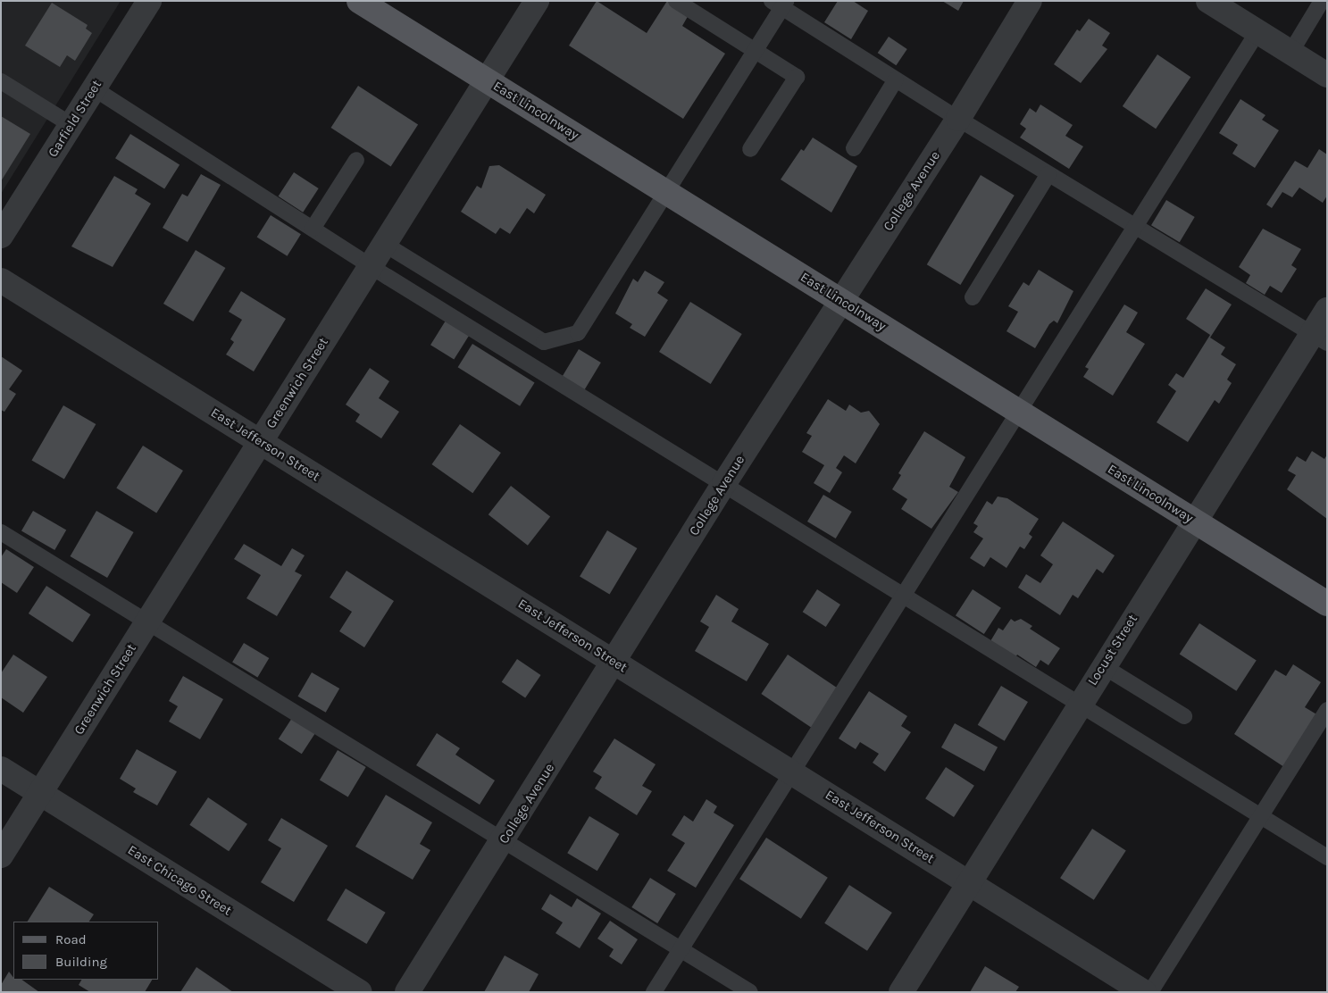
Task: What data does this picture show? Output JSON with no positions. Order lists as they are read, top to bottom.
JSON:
{
  "streets": {
    "main road": ["East Lincolnway"],
    "street": [
      "Garfield Street",
      "College Avenue",
      "Greenwich Street",
      "East Jefferson Street",
      "Locust Street",
      "East Chicago Street"
    ]
  },
  "crossings": [
    ["East Lincolnway", "College Avenue"],
    ["East Lincolnway", "Greenwich Street"],
    ["East Lincolnway", "Locust Street"],
    ["College Avenue", "East Jefferson Street"],
    ["Greenwich Street", "East Jefferson Street"],
    ["Greenwich Street", "East Chicago Street"],
    ["East Jefferson Street", "Locust Street"]
  ],
  "legend": ["Road", "Building"]
}
